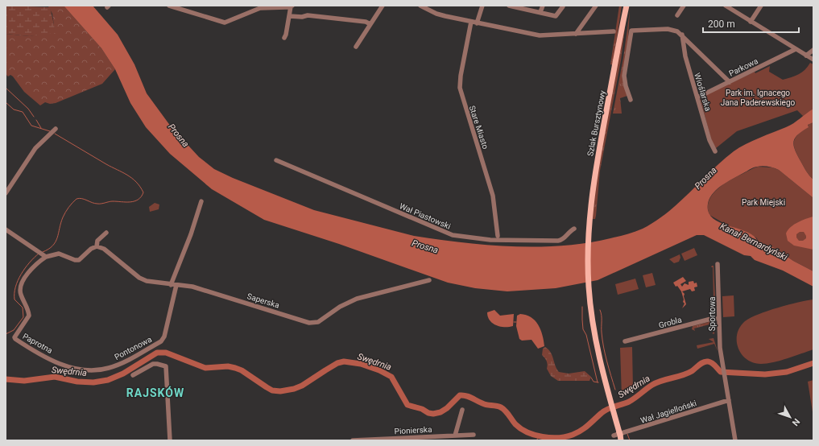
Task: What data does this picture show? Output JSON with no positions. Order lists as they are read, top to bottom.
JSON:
{
  "streets": {
    "main road": ["Szlak Bursztynowy"],
    "street": [
      "Parkowa",
      "Wioślarska",
      "Stare Miasto",
      "Wał Piastowski",
      "Saperska",
      "Sportowa",
      "Grobla",
      "Paprotna",
      "Pontonowa",
      "Wał Jagielloński",
      "Pionierska"
    ]
  },
  "crossings": [
    ["Parkowa", "Wioślarska"],
    ["Saperska", "Pontonowa"],
    ["Sportowa", "Grobla"],
    ["Sportowa", "Wał Jagielloński"],
    ["Paprotna", "Pontonowa"]
  ],
  "districts": ["RAJSKÓW"],
  "water": ["Prosna", "Kanał Bernardyński", "Swędrnia"],
  "parks": ["Park im. Ignacego Jana Paderewskiego", "Park Miejski"],
  "scale_bar": "200 m",
  "north": "bottom right"
}
